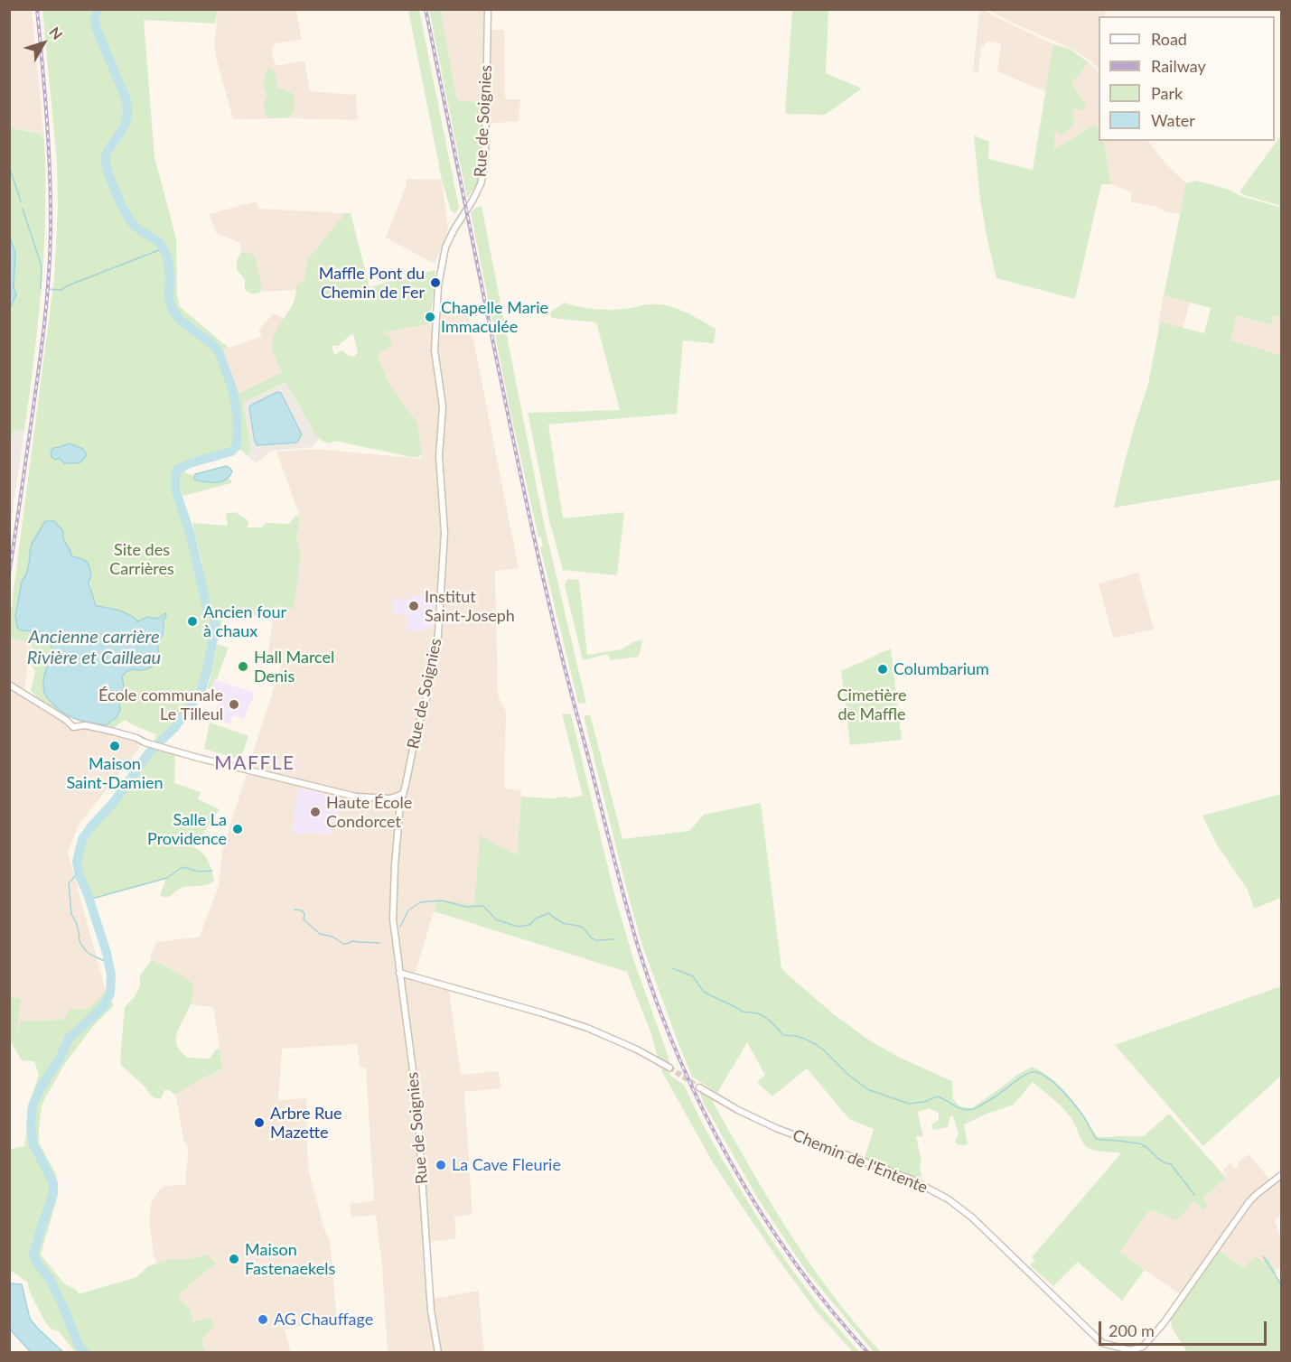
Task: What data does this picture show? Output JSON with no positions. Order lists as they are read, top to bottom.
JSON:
{
  "streets": {
    "street": ["Rue de Soignies", "Chemin de l'Entente"]
  },
  "districts": ["MAFFLE"],
  "water": ["Ancienne carrière Rivière et Cailleau"],
  "parks": ["Site des Carrières", "Cimetière de Maffle"],
  "places": [
    "Maffle Pont du Chemin de Fer",
    "Chapelle Marie Immaculée",
    "Institut Saint-Joseph",
    "Ancien four à chaux",
    "Hall Marcel Denis",
    "Columbarium",
    "École communale Le Tilleul",
    "Maison Saint-Damien",
    "Haute École Condorcet",
    "Salle La Providence",
    "Arbre Rue Mazette",
    "La Cave Fleurie",
    "Maison Fastenaekels",
    "AG Chauffage"
  ],
  "legend": [
    "Road",
    "Railway",
    "Park",
    "Water"
  ],
  "scale_bar": "200 m",
  "north": "top right"
}
